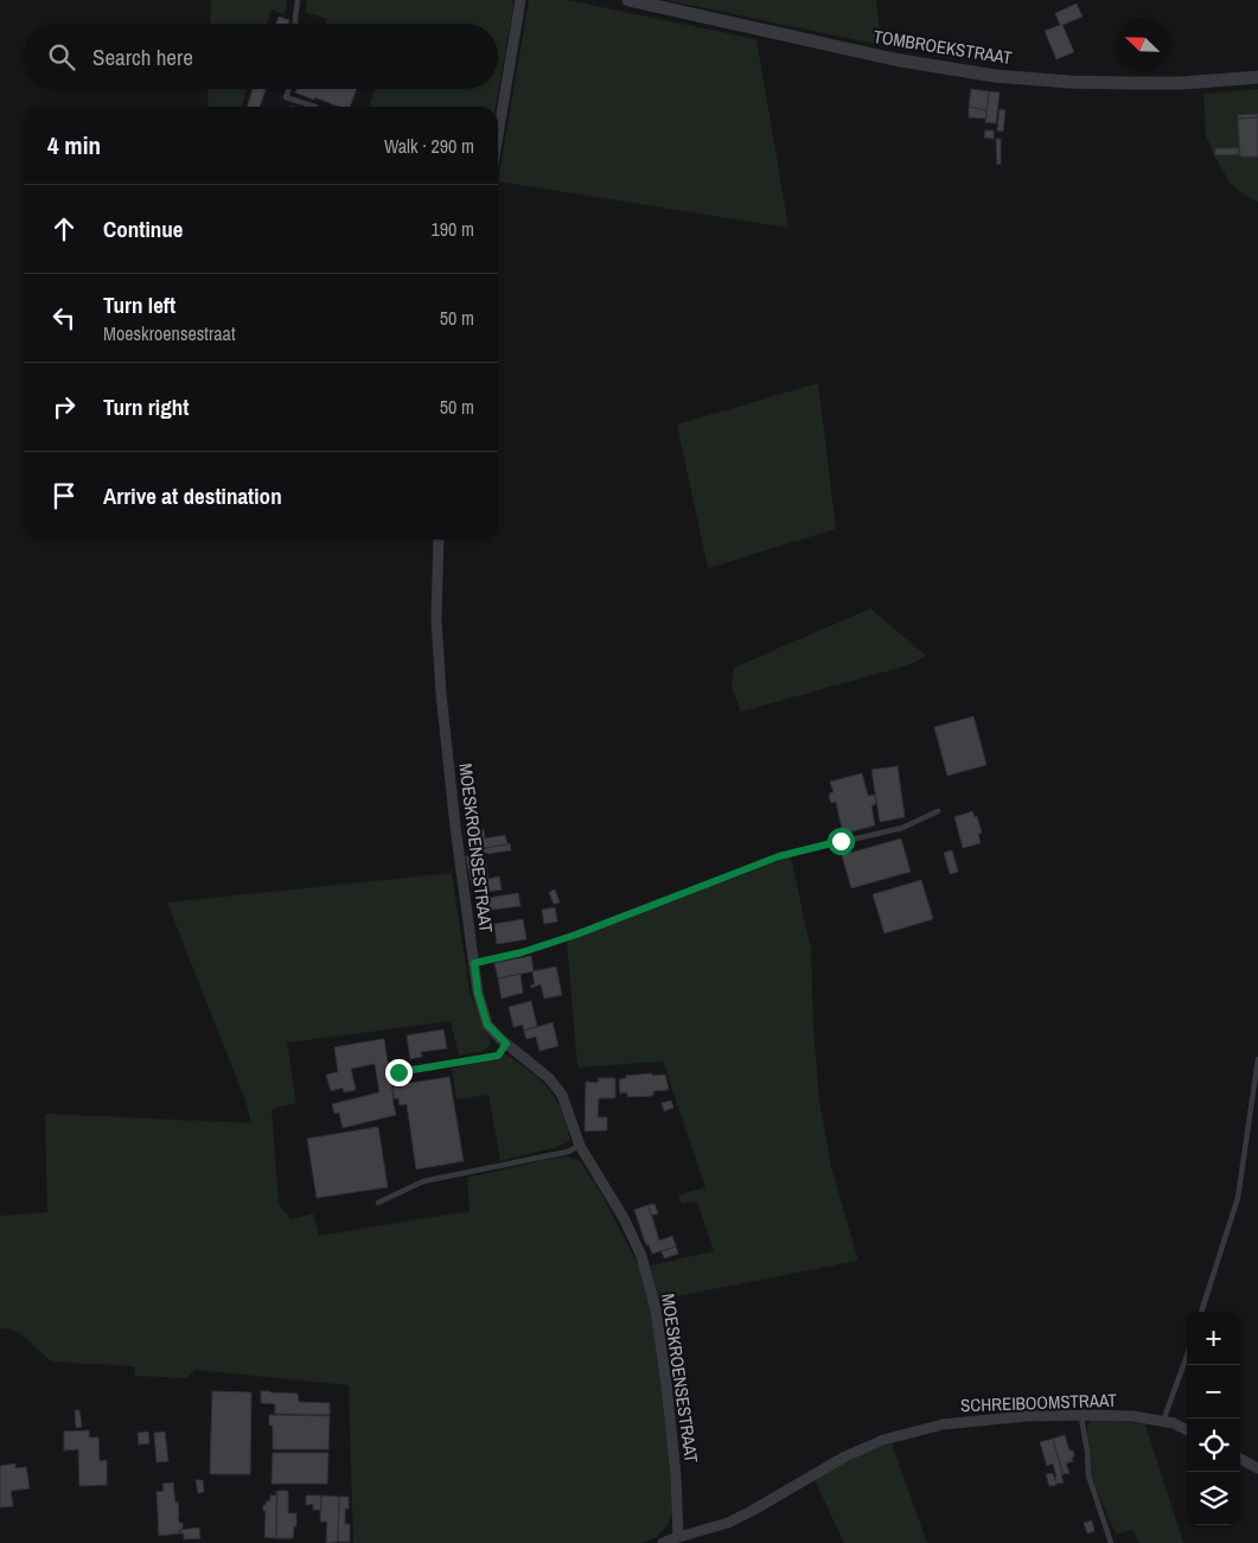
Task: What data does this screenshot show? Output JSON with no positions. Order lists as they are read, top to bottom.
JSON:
{
  "streets": {
    "street": ["TOMBROEKSTRAAT", "MOESKROENSESTRAAT", "SCHREIBOOMSTRAAT"]
  },
  "crossings": [
    ["MOESKROENSESTRAAT", "SCHREIBOOMSTRAAT"]
  ],
  "north": "top left",
  "page": {
    "search": "Search here",
    "heading": ["4 min", "Walk · 290 m"],
    "list": [
      ["Continue", "190 m"],
      ["Turn left", "Moeskroensestraat", "50 m"],
      ["Turn right", "50 m"],
      "Arrive at destination"
    ],
    "map_buttons": ["+", "−"]
  }
}
